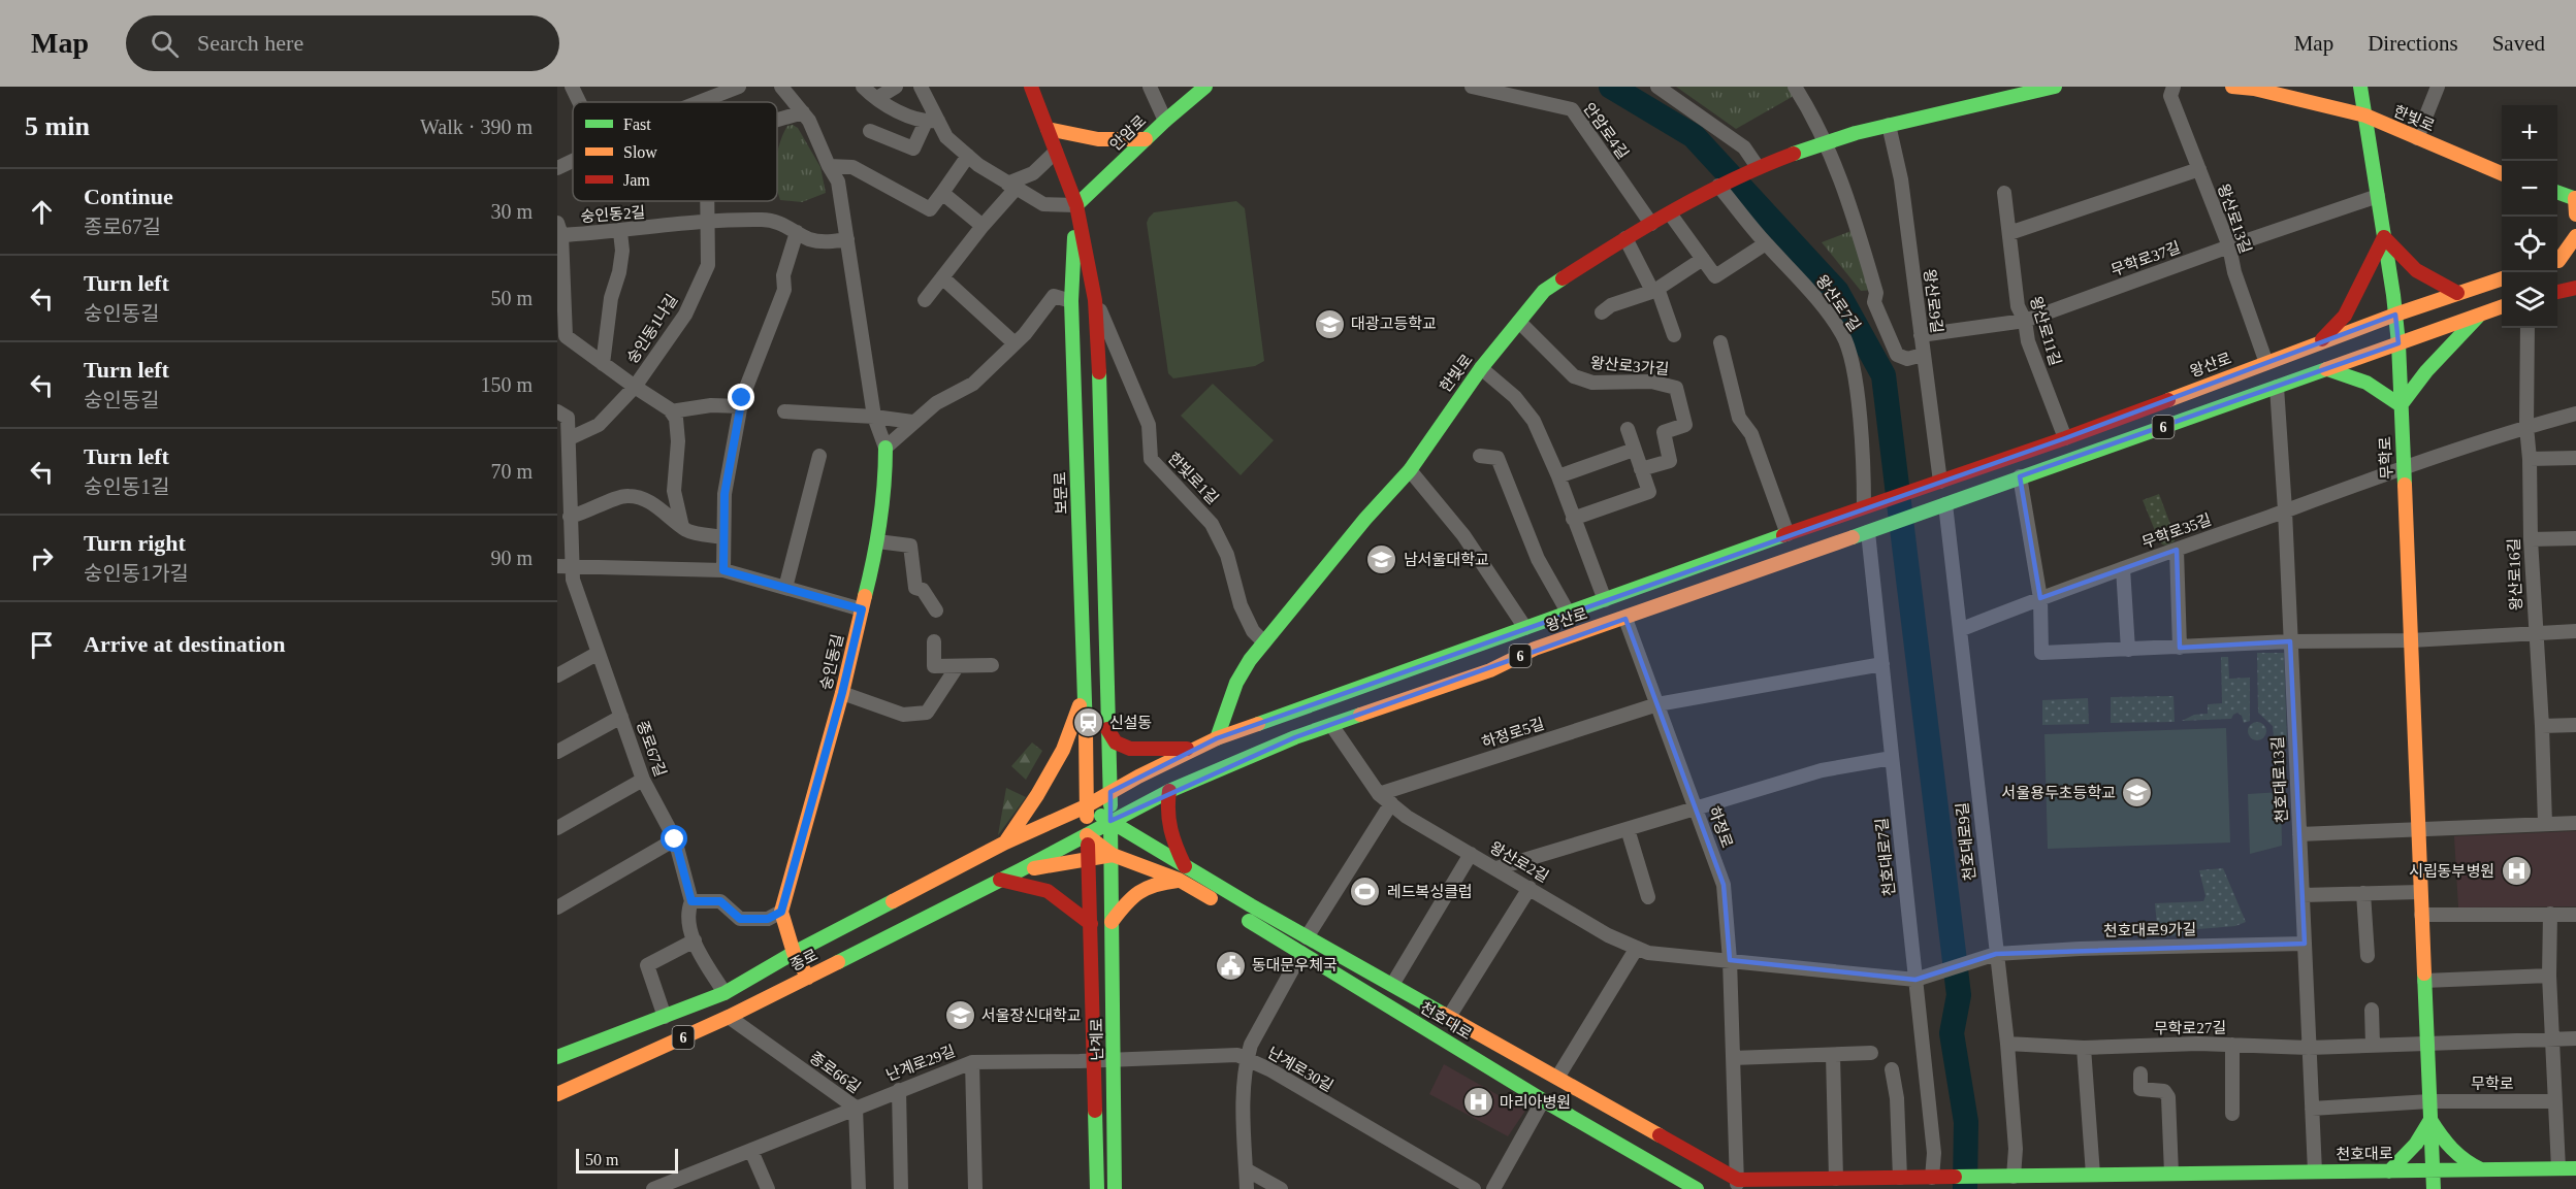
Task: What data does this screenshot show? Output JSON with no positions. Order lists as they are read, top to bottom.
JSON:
{
  "streets": {
    "main road": [
      "한빛로",
      "안암로",
      "왕산로",
      "6",
      "무학로",
      "보문로",
      "숭인동길",
      "종로",
      "천호대로",
      "난계로"
    ],
    "street": [
      "안암로4길",
      "숭인동2길",
      "왕산로13길",
      "무학로37길",
      "왕산로9길",
      "왕산로7길",
      "숭인동1나길",
      "왕산로11길",
      "왕산로3가길",
      "한빛로1길",
      "무학로35길",
      "왕산로16길",
      "하정로5길",
      "종로67길",
      "천호대로13길",
      "하정로",
      "천호대로9길",
      "천호대로7길",
      "왕산로2길",
      "천호대로9가길",
      "무학로27길",
      "난계로29길",
      "난계로30길",
      "종로66길"
    ]
  },
  "crossings": [
    ["한빛로", "안암로4길"],
    ["한빛로", "왕산로9길"],
    ["한빛로", "왕산로7길"],
    ["한빛로", "왕산로"],
    ["한빛로", "왕산로3가길"],
    ["한빛로", "무학로"],
    ["한빛로", "한빛로1길"],
    ["안암로", "보문로"],
    ["숭인동2길", "숭인동1나길"],
    ["숭인동2길", "숭인동길"],
    ["왕산로13길", "무학로37길"],
    ["왕산로13길", "왕산로"],
    ["무학로37길", "왕산로9길"],
    ["무학로37길", "왕산로11길"],
    ["무학로37길", "무학로"],
    ["왕산로9길", "왕산로"],
    ["왕산로9길", "6"],
    ["왕산로7길", "왕산로"],
    ["왕산로7길", "6"],
    ["왕산로11길", "왕산로"],
    ["왕산로", "6"],
    ["왕산로", "무학로"],
    ["왕산로", "보문로"],
    ["왕산로", "하정로"],
    ["왕산로", "천호대로7길"],
    ["왕산로", "왕산로2길"],
    ["왕산로", "종로"],
    ["왕산로", "천호대로"],
    ["왕산로", "난계로"],
    ["6", "무학로"],
    ["6", "천호대로13길"],
    ["6", "천호대로9길"],
    ["6", "천호대로7길"],
    ["무학로", "무학로35길"],
    ["무학로", "천호대로13길"],
    ["무학로", "천호대로"],
    ["무학로", "무학로27길"],
    ["한빛로1길", "보문로"],
    ["보문로", "종로"],
    ["보문로", "천호대로"],
    ["보문로", "난계로"],
    ["무학로35길", "왕산로16길"],
    ["무학로35길", "천호대로13길"],
    ["무학로35길", "천호대로9길"],
    ["하정로5길", "하정로"],
    ["하정로5길", "천호대로7길"],
    ["하정로5길", "왕산로2길"],
    ["종로67길", "종로"],
    ["천호대로13길", "천호대로9가길"],
    ["천호대로13길", "천호대로"],
    ["천호대로13길", "무학로27길"],
    ["하정로", "왕산로2길"],
    ["하정로", "천호대로"],
    ["천호대로9길", "천호대로9가길"],
    ["천호대로9길", "천호대로"],
    ["천호대로9길", "무학로27길"],
    ["천호대로7길", "왕산로2길"],
    ["천호대로7길", "천호대로9가길"],
    ["천호대로7길", "천호대로"],
    ["왕산로2길", "천호대로9가길"],
    ["왕산로2길", "천호대로"],
    ["종로", "천호대로"],
    ["종로", "난계로"],
    ["종로", "종로66길"],
    ["천호대로", "난계로"],
    ["난계로", "난계로29길"],
    ["난계로", "난계로30길"],
    ["난계로29길", "난계로30길"],
    ["난계로29길", "종로66길"]
  ],
  "places": {
    "school or university": [
      "대광고등학교",
      "남서울대학교",
      "서울용두초등학교",
      "서울장신대학교"
    ],
    "station": ["신설동"],
    "hospital": ["시립동부병원", "마리아병원"],
    "sports": ["레드복싱클럽"],
    "public building": ["동대문우체국"]
  },
  "legend": ["Fast", "Slow", "Jam"],
  "scale_bar": "50 m",
  "page": {
    "header": "Map",
    "search": "Search here",
    "nav": ["Map", "Directions", "Saved"],
    "heading": ["5 min", "Walk · 390 m"],
    "map_buttons": ["+", "−"],
    "list": [
      ["Continue", "종로67길", "30 m"],
      ["Turn left", "숭인동길", "50 m"],
      ["Turn left", "숭인동길", "150 m"],
      ["Turn left", "숭인동1길", "70 m"],
      ["Turn right", "숭인동1가길", "90 m"],
      "Arrive at destination"
    ],
    "scale": "50 m"
  }
}
